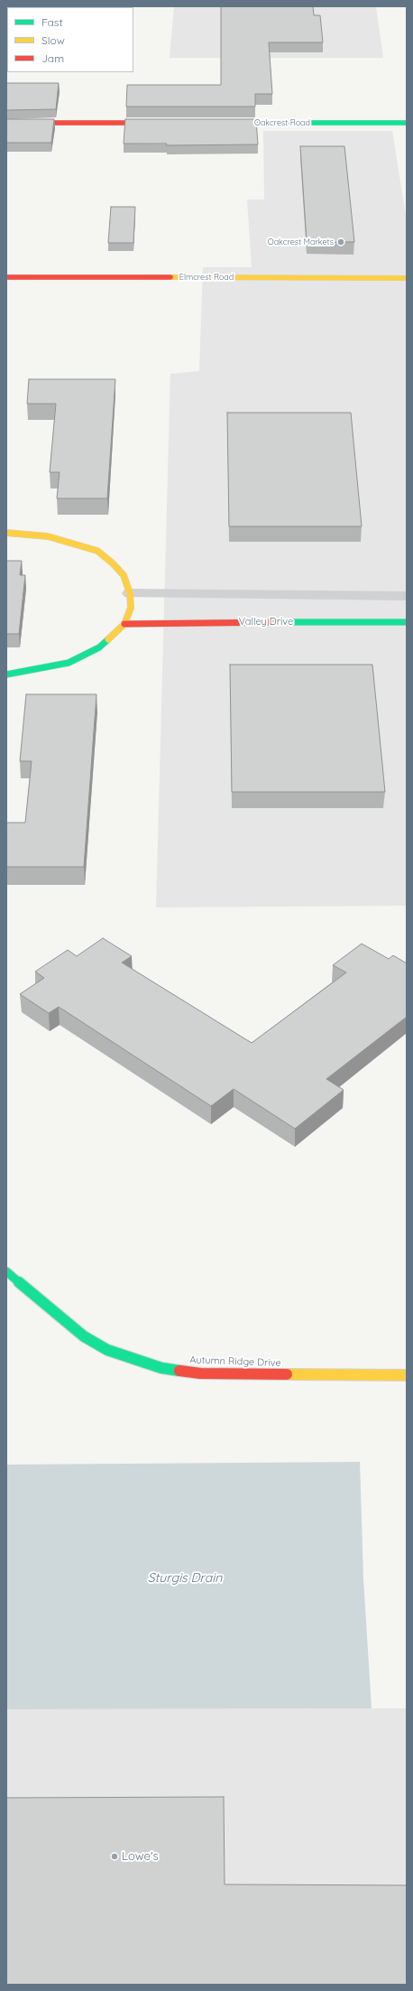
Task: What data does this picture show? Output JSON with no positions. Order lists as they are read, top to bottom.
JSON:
{
  "streets": {
    "street": [
      "Oakcrest Road",
      "Elmcrest Road",
      "Valley Drive",
      "Autumn Ridge Drive"
    ]
  },
  "water": ["Sturgis Drain"],
  "places": ["Oakcrest Markets", "Lowe's"],
  "legend": ["Fast", "Slow", "Jam"]
}
